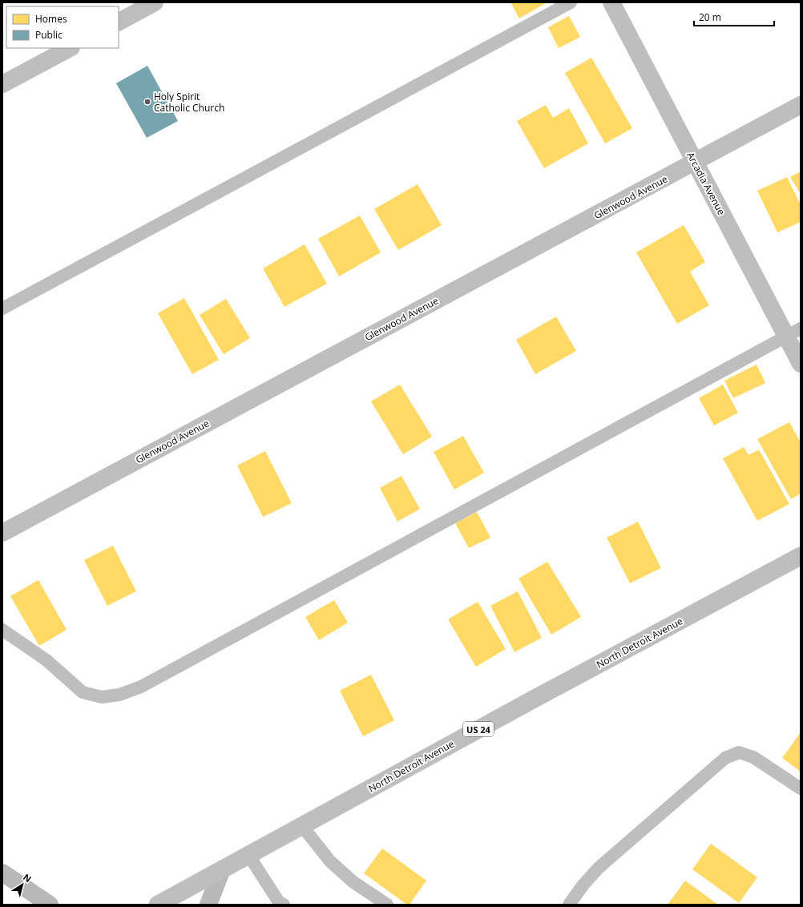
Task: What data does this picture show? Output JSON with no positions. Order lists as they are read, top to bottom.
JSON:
{
  "streets": {
    "street": [
      "Arcadia Avenue",
      "Glenwood Avenue",
      "North Detroit Avenue",
      "US 24"
    ]
  },
  "crossings": [
    ["Arcadia Avenue", "Glenwood Avenue"]
  ],
  "places": ["Holy Spirit Catholic Church"],
  "legend": ["Homes", "Public"],
  "scale_bar": "20 m",
  "north": "top right"
}
